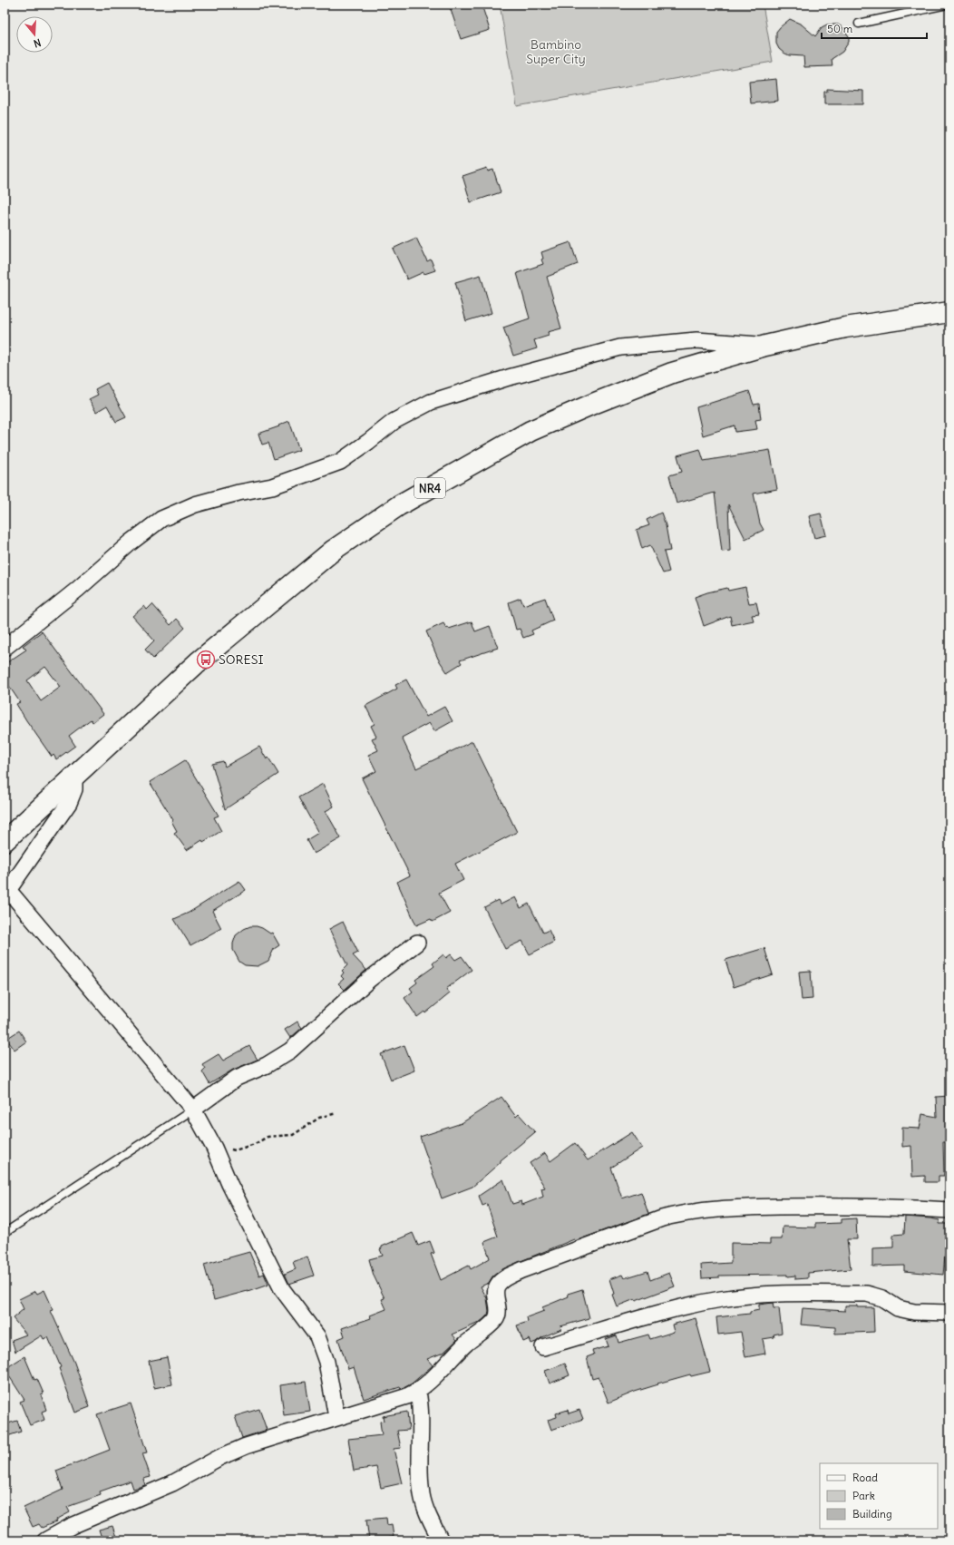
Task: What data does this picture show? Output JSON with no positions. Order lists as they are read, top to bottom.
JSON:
{
  "streets": {
    "highway": ["NR4"]
  },
  "parks": ["Bambino Super City"],
  "places": {
    "bus stop": ["SORESI"]
  },
  "legend": ["Road", "Park", "Building"],
  "scale_bar": "50 m",
  "north": "bottom"
}
